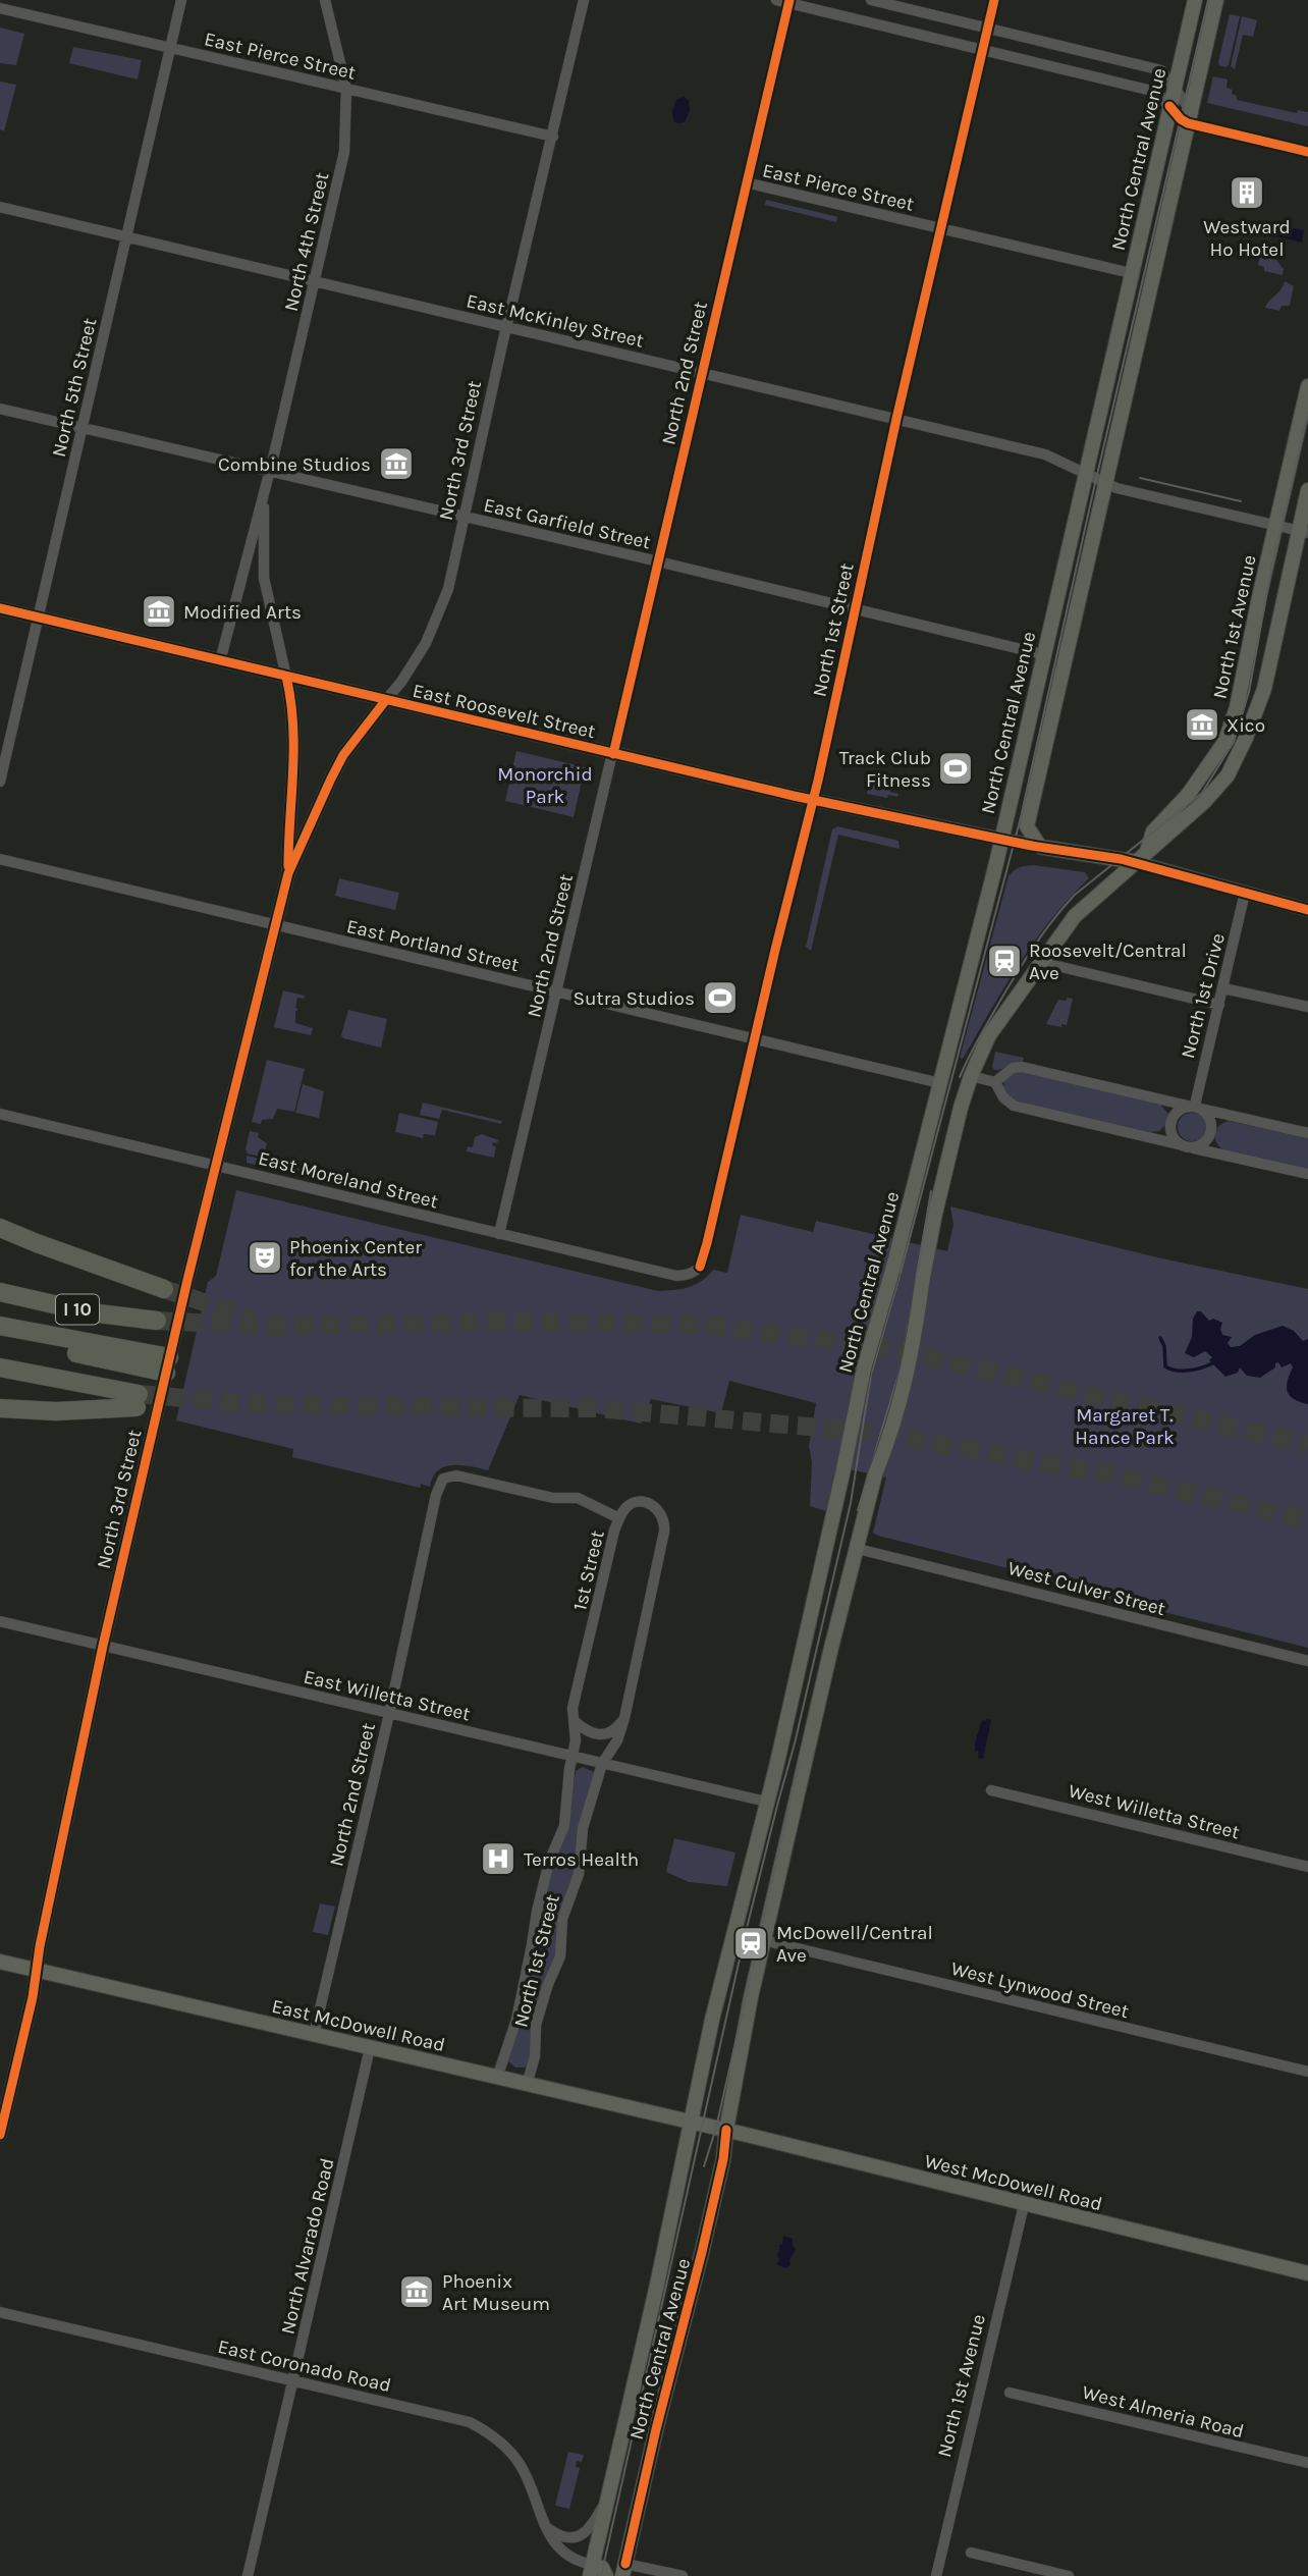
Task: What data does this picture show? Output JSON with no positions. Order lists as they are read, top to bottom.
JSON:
{
  "streets": {
    "highway": ["I 10"],
    "main road": [
      "North Central Avenue",
      "North 1st Avenue",
      "East McDowell Road",
      "West McDowell Road"
    ],
    "street": [
      "East Pierce Street",
      "North 4th Street",
      "East McKinley Street",
      "North 2nd Street",
      "North 5th Street",
      "North 3rd Street",
      "East Garfield Street",
      "North 1st Street",
      "East Roosevelt Street",
      "East Portland Street",
      "North 1st Drive",
      "East Moreland Street",
      "1st Street",
      "West Culver Street",
      "East Willetta Street",
      "West Willetta Street",
      "West Lynwood Street",
      "North Alvarado Road",
      "East Coronado Road",
      "West Almeria Road"
    ]
  },
  "crossings": [
    ["East Pierce Street", "North Central Avenue"],
    ["East Pierce Street", "North 4th Street"],
    ["East Pierce Street", "North 2nd Street"],
    ["East Pierce Street", "North 5th Street"],
    ["East Pierce Street", "North 3rd Street"],
    ["East Pierce Street", "North 1st Street"],
    ["North Central Avenue", "East McKinley Street"],
    ["North Central Avenue", "East Garfield Street"],
    ["North Central Avenue", "North 1st Avenue"],
    ["North Central Avenue", "East Roosevelt Street"],
    ["North Central Avenue", "East Portland Street"],
    ["North Central Avenue", "West Culver Street"],
    ["North Central Avenue", "East Willetta Street"],
    ["North Central Avenue", "West Lynwood Street"],
    ["North Central Avenue", "East McDowell Road"],
    ["North Central Avenue", "West McDowell Road"],
    ["North Central Avenue", "East Coronado Road"],
    ["North 4th Street", "East McKinley Street"],
    ["North 4th Street", "North 3rd Street"],
    ["North 4th Street", "East Garfield Street"],
    ["North 4th Street", "East Roosevelt Street"],
    ["East McKinley Street", "North 2nd Street"],
    ["East McKinley Street", "North 5th Street"],
    ["East McKinley Street", "North 3rd Street"],
    ["East McKinley Street", "North 1st Avenue"],
    ["East McKinley Street", "North 1st Street"],
    ["North 2nd Street", "East Garfield Street"],
    ["North 2nd Street", "East Roosevelt Street"],
    ["North 2nd Street", "East Portland Street"],
    ["North 2nd Street", "East Moreland Street"],
    ["North 2nd Street", "1st Street"],
    ["North 2nd Street", "East Willetta Street"],
    ["North 2nd Street", "East McDowell Road"],
    ["North 5th Street", "East Garfield Street"],
    ["North 5th Street", "East Roosevelt Street"],
    ["North 3rd Street", "East Garfield Street"],
    ["North 3rd Street", "East Roosevelt Street"],
    ["North 3rd Street", "East Portland Street"],
    ["North 3rd Street", "East Moreland Street"],
    ["North 3rd Street", "East Willetta Street"],
    ["North 3rd Street", "East McDowell Road"],
    ["East Garfield Street", "North 1st Street"],
    ["North 1st Avenue", "West McDowell Road"],
    ["North 1st Street", "East Roosevelt Street"],
    ["North 1st Street", "East Portland Street"],
    ["North 1st Street", "East Moreland Street"],
    ["North 1st Street", "1st Street"],
    ["North 1st Street", "East Willetta Street"],
    ["North 1st Street", "East McDowell Road"],
    ["1st Street", "East Willetta Street"],
    ["East McDowell Road", "West McDowell Road"],
    ["East McDowell Road", "North Alvarado Road"],
    ["North Alvarado Road", "East Coronado Road"]
  ],
  "parks": ["Monorchid Park", "Margaret T. Hance Park"],
  "places": {
    "building": ["Westward Ho Hotel"],
    "museum": [
      "Combine Studios",
      "Modified Arts",
      "Xico",
      "Phoenix Art Museum"
    ],
    "sports": ["Track Club Fitness", "Sutra Studios"],
    "station": ["Roosevelt/Central Ave", "McDowell/Central Ave"],
    "theatre": ["Phoenix Center for the Arts"],
    "hospital": ["Terros Health"]
  }
}
